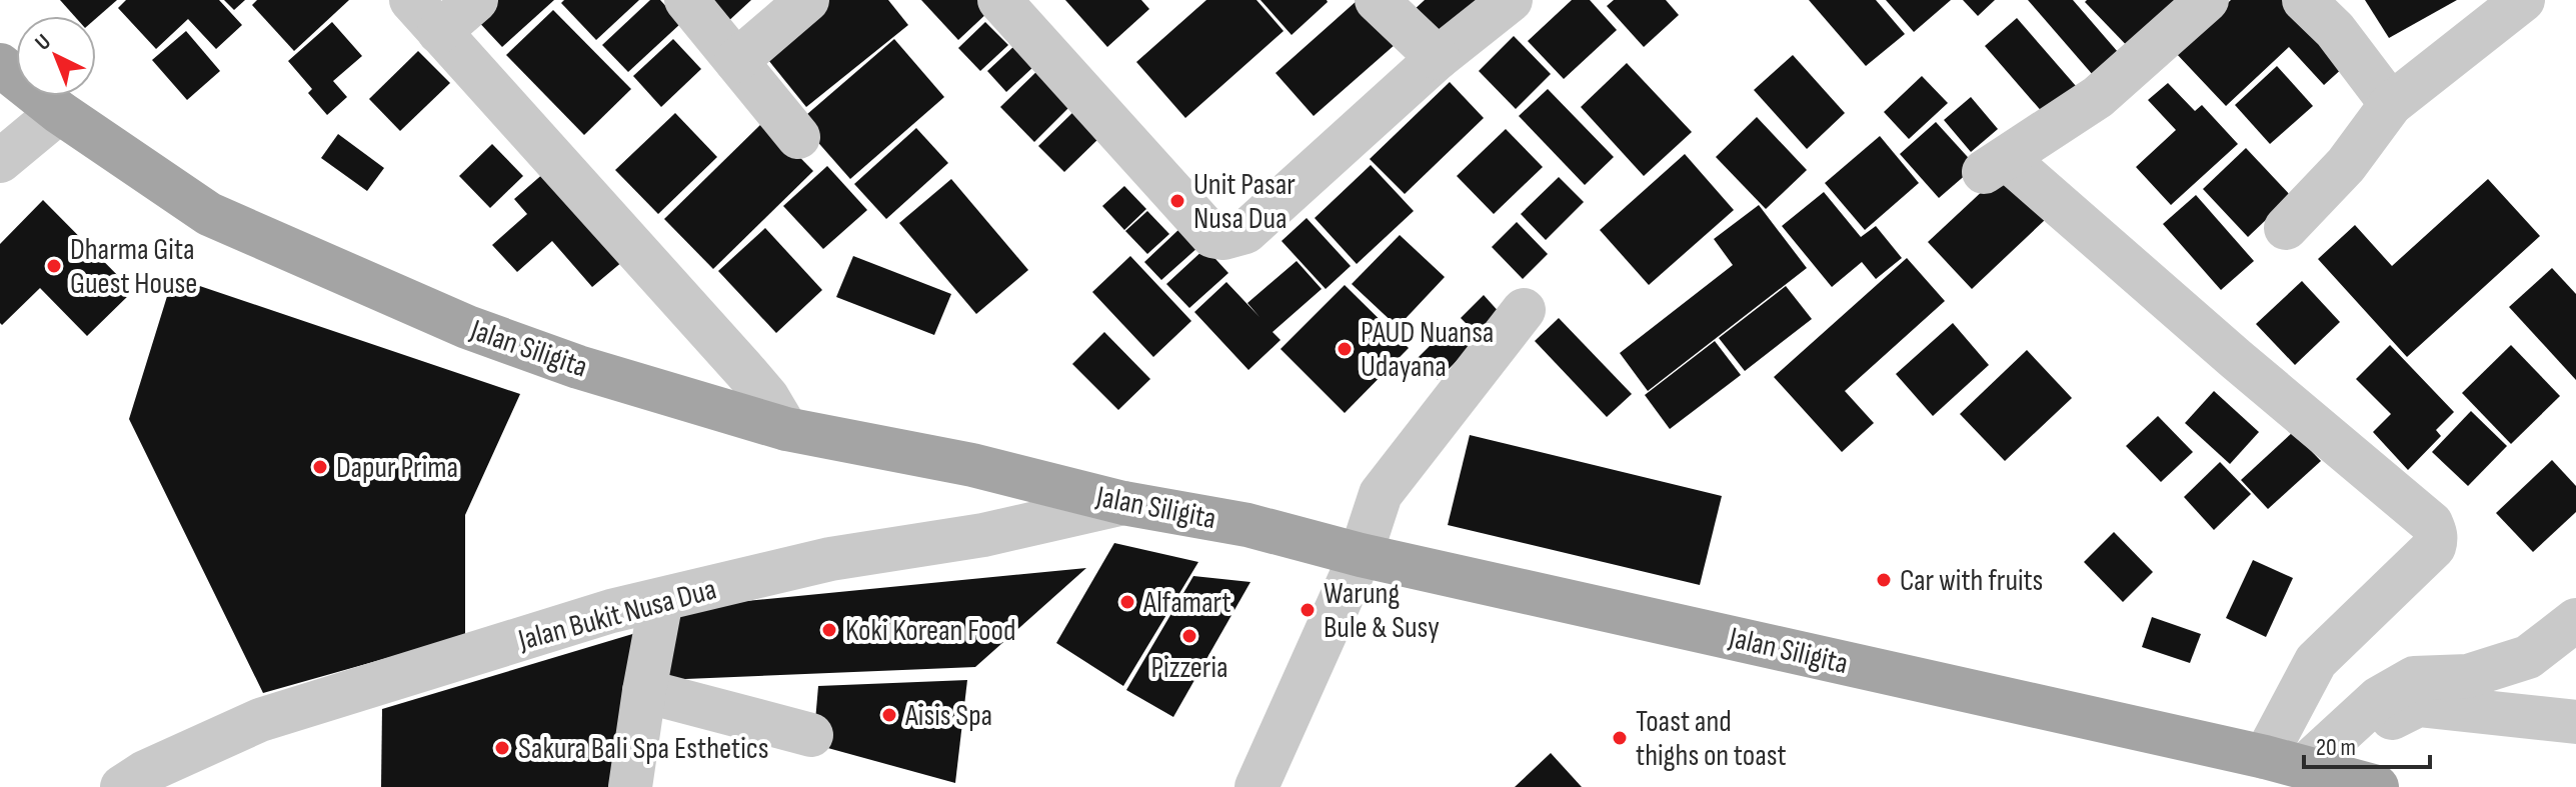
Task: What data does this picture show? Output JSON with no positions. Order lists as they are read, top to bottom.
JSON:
{
  "streets": {
    "main road": ["Jalan Siligita"],
    "street": ["Jalan Bukit Nusa Dua"]
  },
  "crossings": [
    ["Jalan Siligita", "Jalan Bukit Nusa Dua"]
  ],
  "places": [
    "Unit Pasar Nusa Dua",
    "Dharma Gita Guest House",
    "PAUD Nuansa Udayana",
    "Dapur Prima",
    "Car with fruits",
    "Alfamart",
    "Warung Bule & Susy",
    "Koki Korean Food",
    "Pizzeria",
    "Aisis Spa",
    "Toast and thighs on toast",
    "Sakura Bali Spa Esthetics"
  ],
  "scale_bar": "20 m",
  "north": "top left"
}
